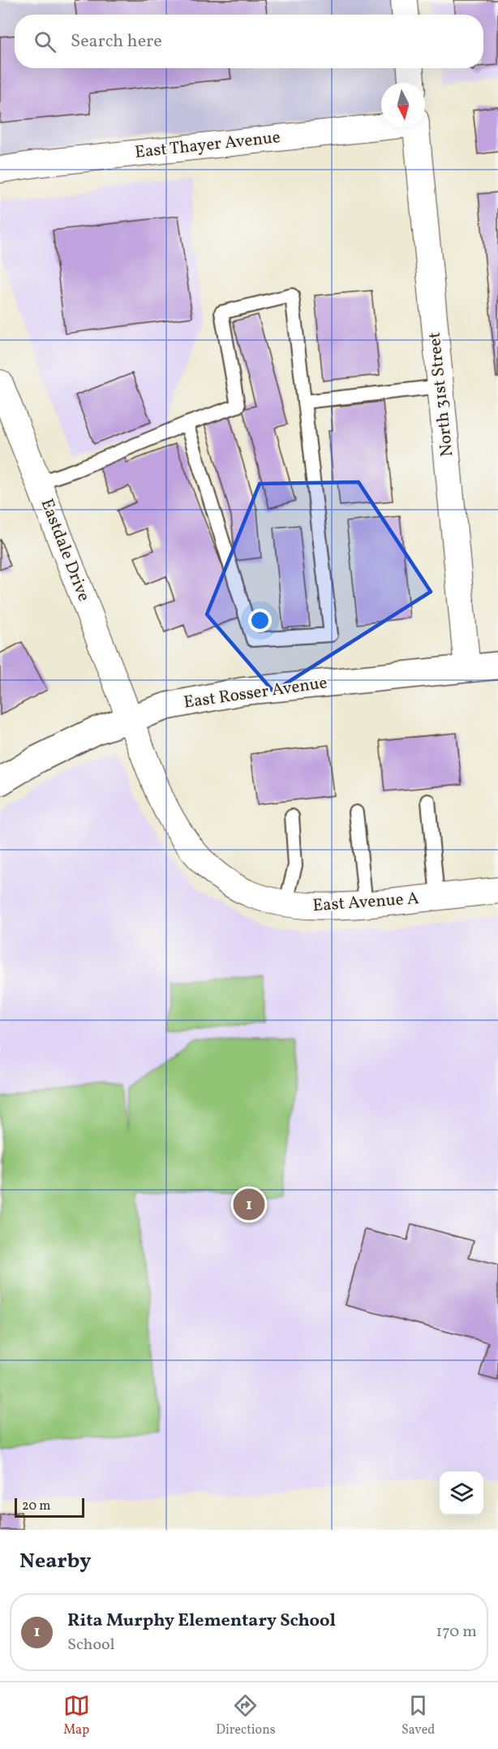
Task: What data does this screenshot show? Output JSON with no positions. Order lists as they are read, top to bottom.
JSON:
{
  "streets": {
    "street": [
      "East Thayer Avenue",
      "North 31st Street",
      "Eastdale Drive",
      "East Rosser Avenue",
      "East Avenue A"
    ]
  },
  "crossings": [
    ["North 31st Street", "East Rosser Avenue"],
    ["Eastdale Drive", "East Rosser Avenue"],
    ["Eastdale Drive", "East Avenue A"],
    ["East Rosser Avenue", "East Avenue A"]
  ],
  "scale_bar": "20 m",
  "north": "bottom",
  "page": {
    "search": "Search here",
    "pins": "1",
    "scale": "20 m",
    "heading": "Nearby",
    "list": [
      {
        "mark": "1",
        "name": "Rita Murphy Elementary School",
        "note": "School",
        "value": "170 m"
      }
    ],
    "nav": ["Map", "Directions", "Saved"]
  }
}
